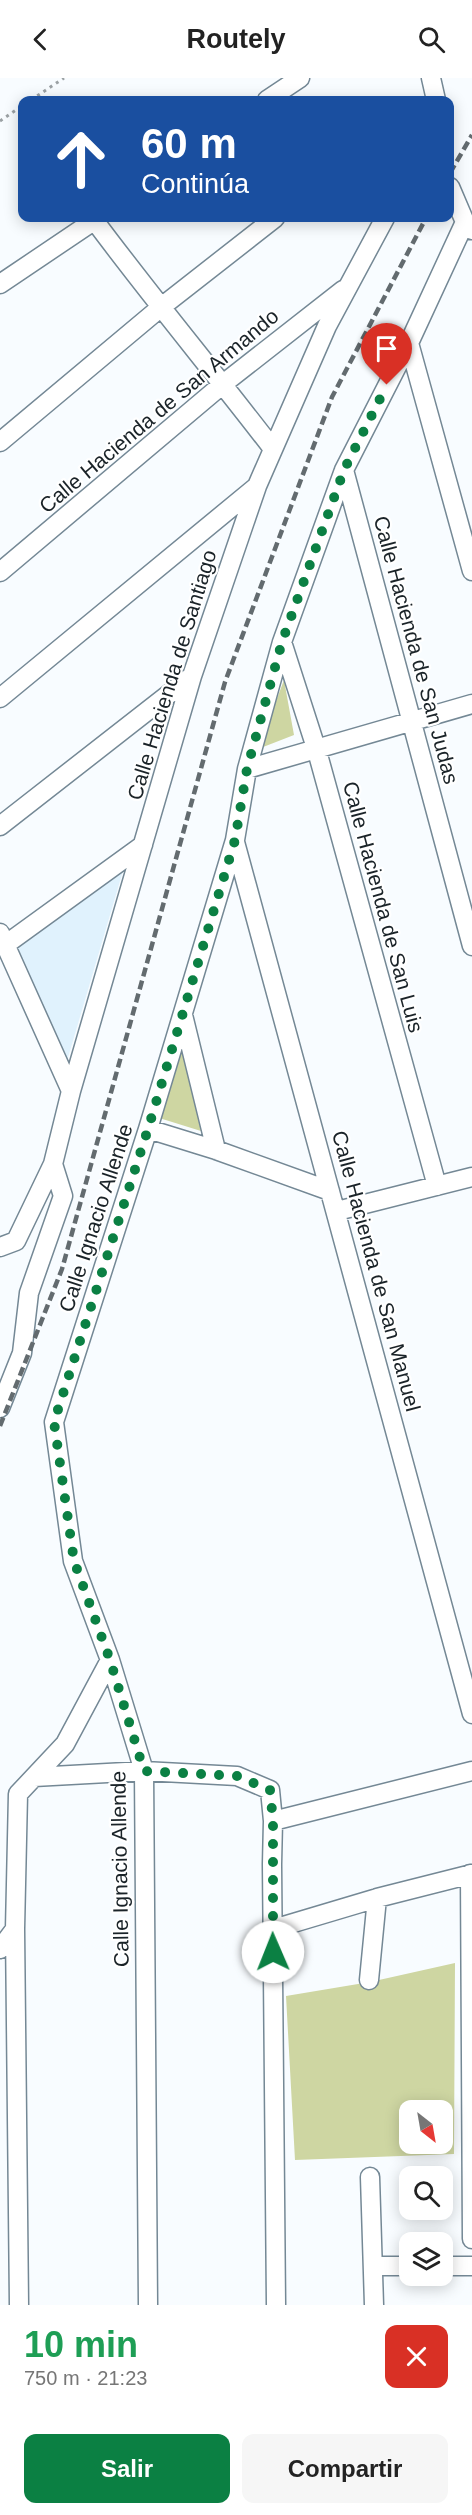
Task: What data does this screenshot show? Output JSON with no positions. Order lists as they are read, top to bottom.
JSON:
{
  "streets": {
    "street": [
      "Calle Hacienda de San Armando",
      "Calle Hacienda de San Judas",
      "Calle Hacienda de Santiago",
      "Calle Hacienda de San Luis",
      "Calle Ignacio Allende",
      "Calle Hacienda de San Manuel"
    ]
  },
  "crossings": [
    ["Calle Hacienda de San Armando", "Calle Hacienda de Santiago"],
    ["Calle Hacienda de San Judas", "Calle Ignacio Allende"],
    ["Calle Hacienda de San Luis", "Calle Ignacio Allende"],
    ["Calle Ignacio Allende", "Calle Hacienda de San Manuel"]
  ],
  "north": "bottom right",
  "page": {
    "header": "Routely",
    "turn": ["60 m", "Continúa"],
    "heading": ["10 min", "750 m · 21:23"],
    "buttons": ["Salir", "Compartir"]
  }
}
